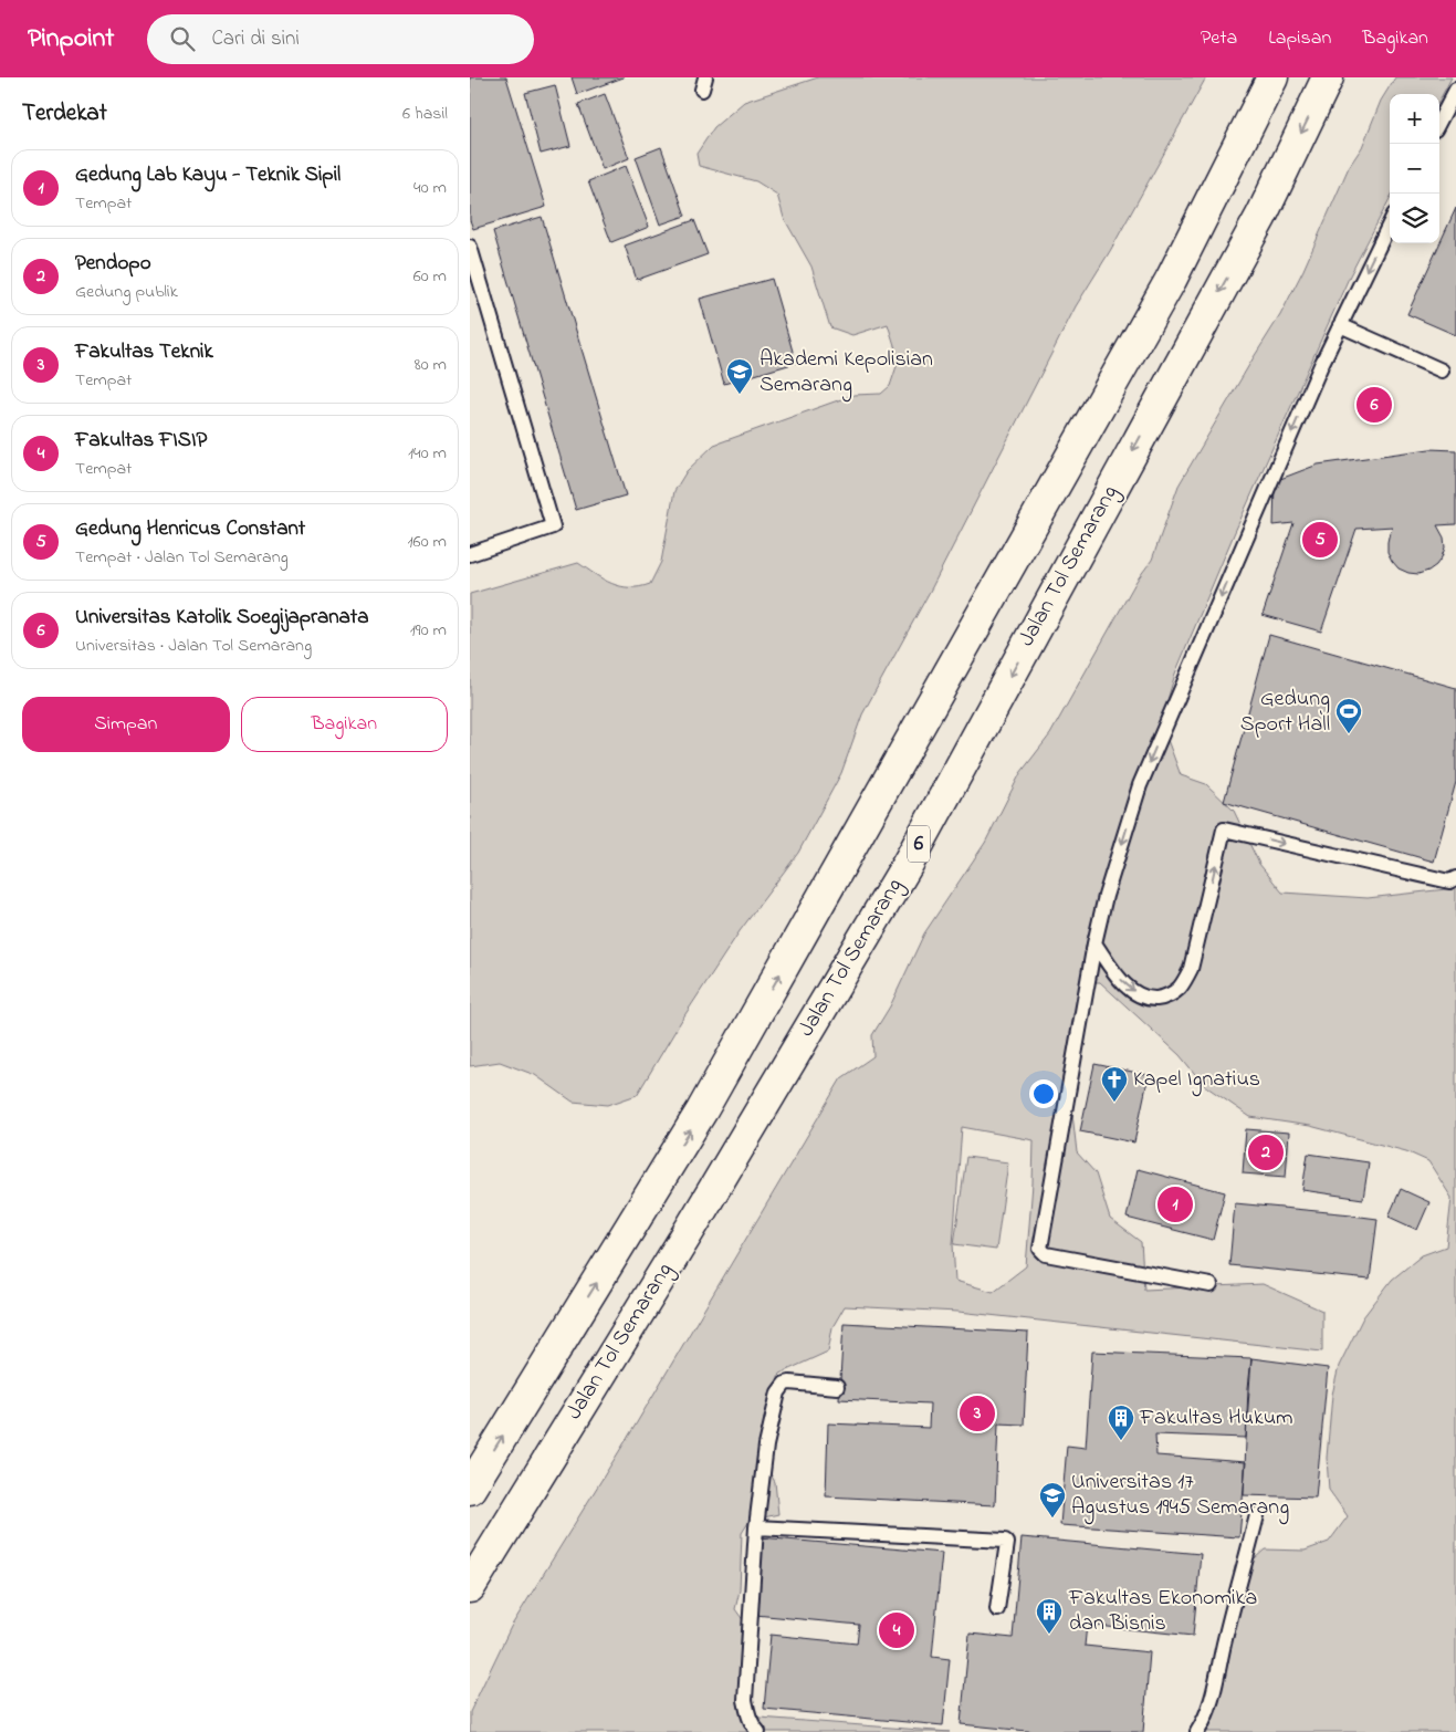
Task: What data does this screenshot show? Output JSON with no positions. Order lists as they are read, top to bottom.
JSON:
{
  "streets": {
    "highway": ["Jalan Tol Semarang", "6"]
  },
  "places": {
    "school or university": ["Akademi Kepolisian Semarang", "Universitas 17 Agustus 1945 Semarang"],
    "sports": ["Gedung Sport Hall"],
    "church": ["Kapel Ignatius"],
    "building": ["Fakultas Hukum", "Fakultas Ekonomika dan Bisnis"]
  },
  "page": {
    "header": "Pinpoint",
    "search": "Cari di sini",
    "nav": ["Peta", "Lapisan", "Bagikan"],
    "heading": ["Terdekat", "6 hasil"],
    "map_buttons": ["+", "−"],
    "list": [
      {
        "mark": "1",
        "name": "Gedung Lab Kayu - Teknik Sipil",
        "note": "Tempat",
        "value": "40 m"
      },
      {
        "mark": "2",
        "name": "Pendopo",
        "note": "Gedung publik",
        "value": "60 m"
      },
      {
        "mark": "3",
        "name": "Fakultas Teknik",
        "note": "Tempat",
        "value": "80 m"
      },
      {
        "mark": "4",
        "name": "Fakultas FISIP",
        "note": "Tempat",
        "value": "140 m"
      },
      {
        "mark": "5",
        "name": "Gedung Henricus Constant",
        "note": "Tempat · Jalan Tol Semarang",
        "value": "160 m"
      },
      {
        "mark": "6",
        "name": "Universitas Katolik Soegijapranata",
        "note": "Universitas · Jalan Tol Semarang",
        "value": "190 m"
      }
    ],
    "pins": [
      "6",
      "5",
      "2",
      "1",
      "3",
      "4"
    ],
    "buttons": ["Simpan", "Bagikan"]
  }
}
